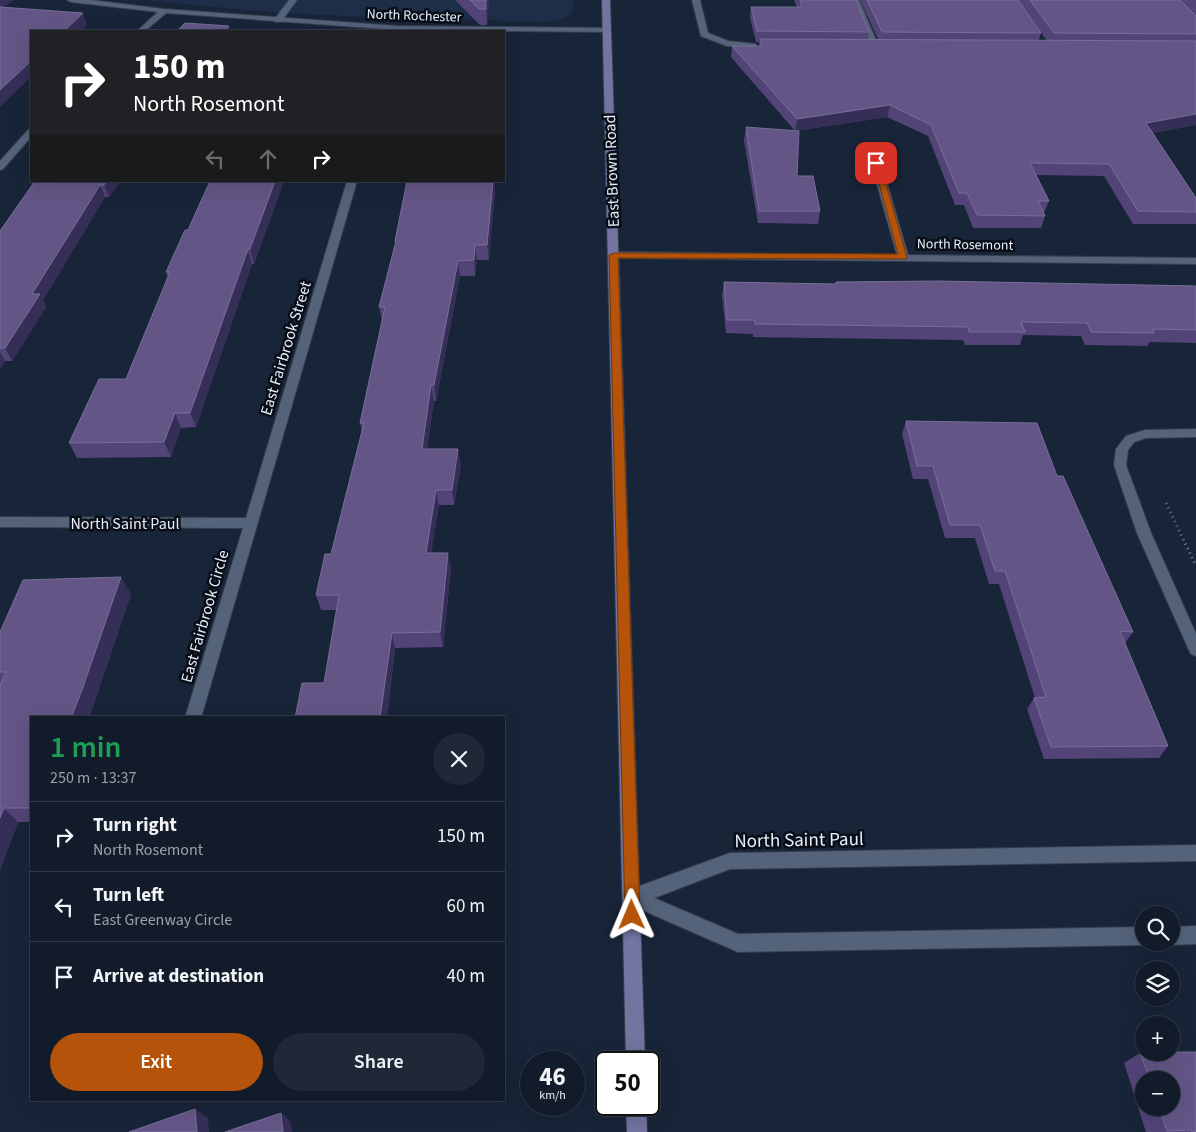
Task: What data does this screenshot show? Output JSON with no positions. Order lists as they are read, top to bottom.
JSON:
{
  "streets": {
    "main road": ["East Brown Road"],
    "street": [
      "North Rochester",
      "North Rosemont",
      "East Fairbrook Street",
      "North Saint Paul",
      "East Fairbrook Circle"
    ]
  },
  "crossings": [
    ["North Rochester", "East Brown Road"],
    ["East Brown Road", "North Rosemont"],
    ["East Brown Road", "North Saint Paul"],
    ["East Fairbrook Street", "North Saint Paul"],
    ["East Fairbrook Street", "East Fairbrook Circle"],
    ["North Saint Paul", "East Fairbrook Circle"]
  ],
  "page": {
    "turn": ["150 m", "North Rosemont"],
    "heading": ["1 min", "250 m · 13:37"],
    "list": [
      {
        "name": "Turn right",
        "note": "North Rosemont",
        "value": "150 m"
      },
      {
        "name": "Turn left",
        "note": "East Greenway Circle",
        "value": "60 m"
      },
      {
        "name": "Arrive at destination",
        "value": "40 m"
      }
    ],
    "map_buttons": ["+", "−"],
    "buttons": ["Exit", "Share"],
    "speed": "46 km/h",
    "limit": "50"
  }
}
